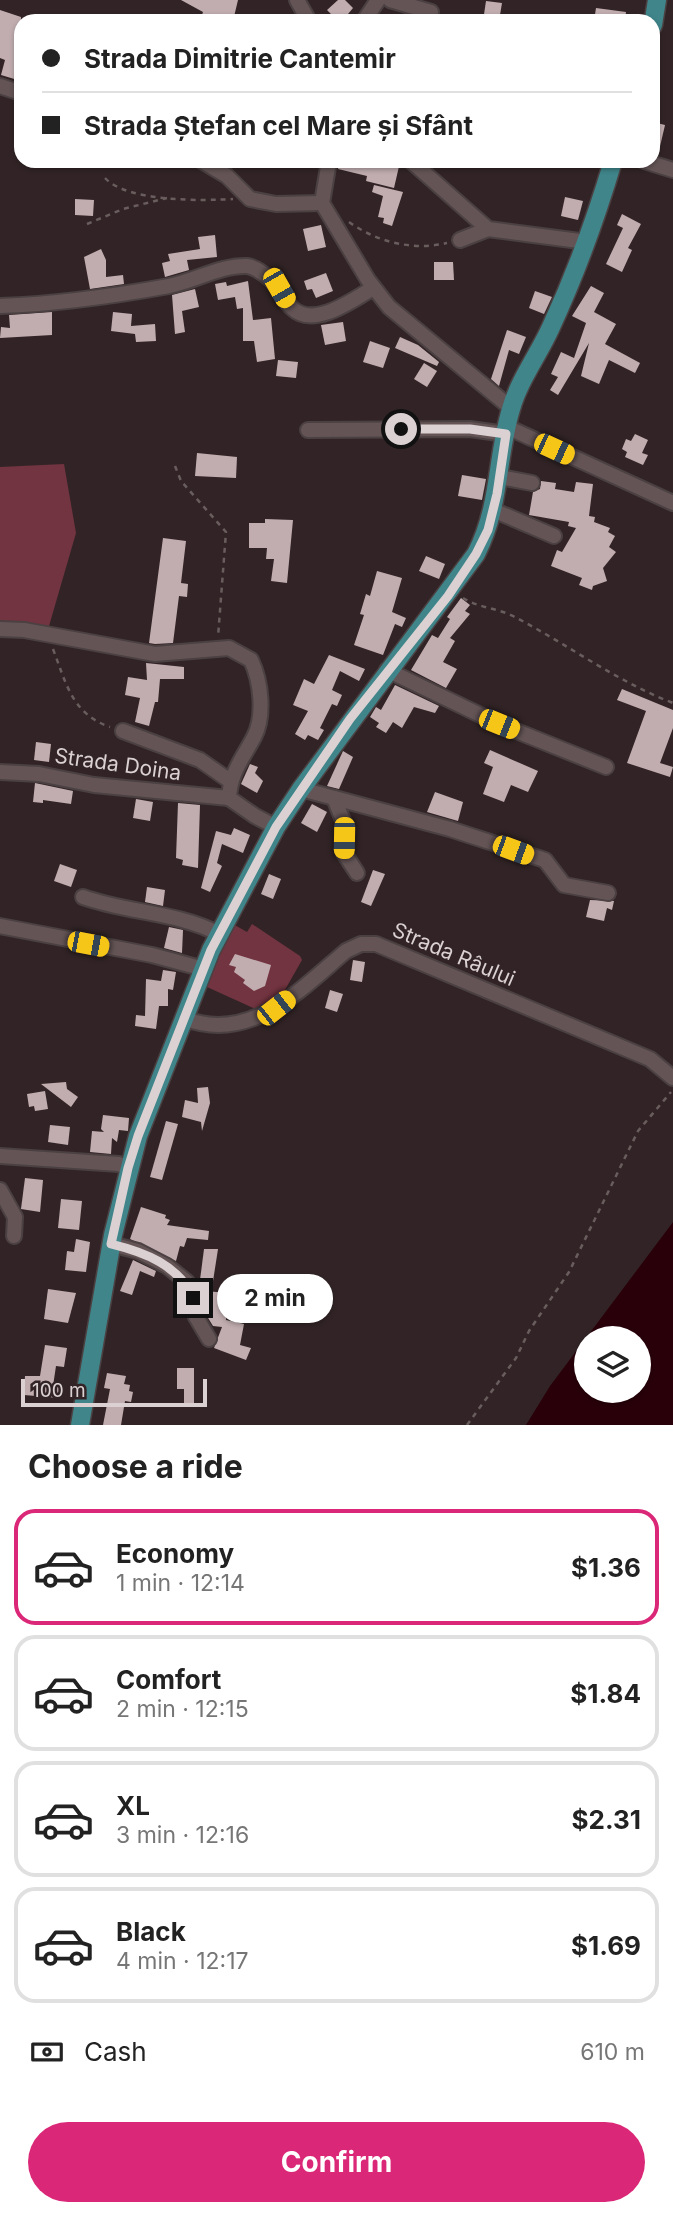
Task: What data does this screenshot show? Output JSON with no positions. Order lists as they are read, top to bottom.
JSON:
{
  "streets": {
    "street": ["Strada Doina", "Strada Râului"]
  },
  "scale_bar": "100 m",
  "page": {
    "banner": ["Strada Dimitrie Cantemir", "Strada Ștefan cel Mare și Sfânt"],
    "bubble": "2 min",
    "scale": "100 m",
    "heading": "Choose a ride",
    "list": [
      {
        "name": "Economy",
        "note": "1 min · 12:14",
        "value": "$1.36"
      },
      {
        "name": "Comfort",
        "note": "2 min · 12:15",
        "value": "$1.84"
      },
      {
        "name": "XL",
        "note": "3 min · 12:16",
        "value": "$2.31"
      },
      {
        "name": "Black",
        "note": "4 min · 12:17",
        "value": "$1.69"
      }
    ],
    "pay": ["Cash", "610 m"],
    "buttons": "Confirm"
  }
}
